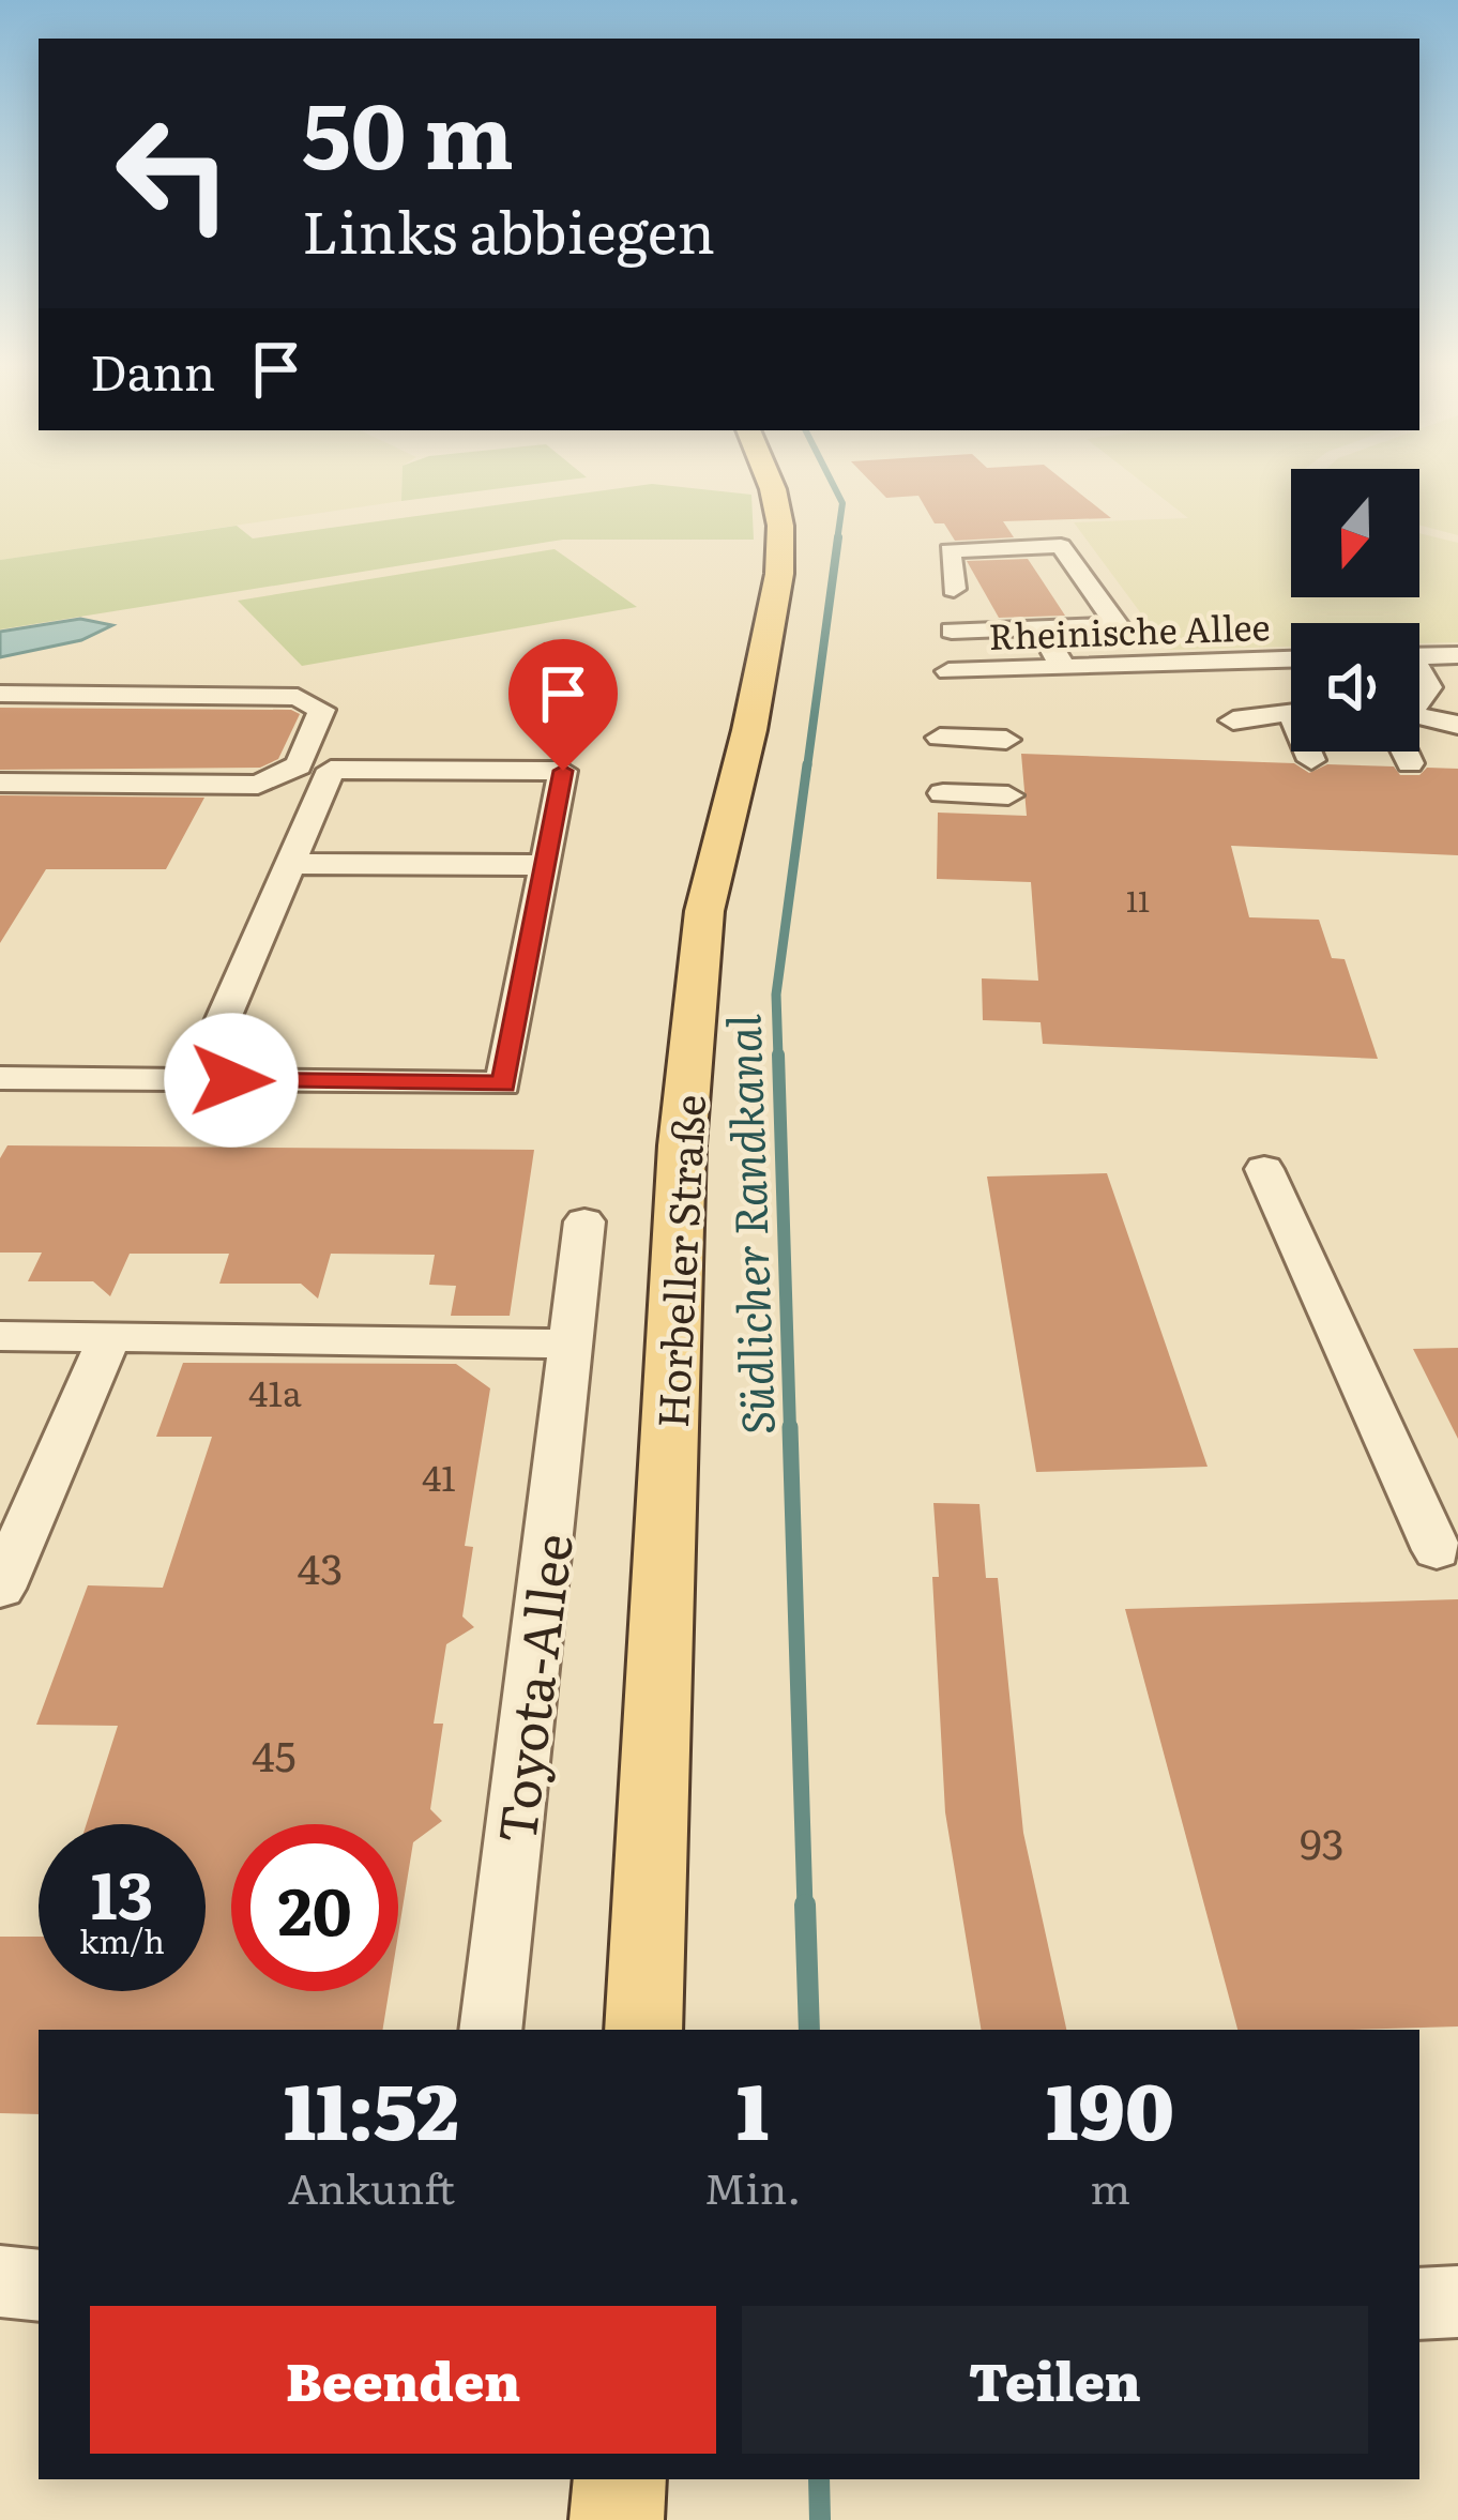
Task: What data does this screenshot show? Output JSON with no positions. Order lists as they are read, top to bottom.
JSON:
{
  "streets": {
    "main road": ["Horbeller Straße"],
    "street": ["Rheinische Allee", "Toyota-Allee"]
  },
  "water": ["Südlicher Randkanal"],
  "house_numbers": [
    "11",
    "41a",
    "41",
    "43",
    "45",
    "93"
  ],
  "north": "bottom",
  "page": {
    "turn": ["50 m", "Links abbiegen"],
    "then": "Dann",
    "speed": "13 km/h",
    "limit": "20",
    "eta": [
      "11:52",
      "Ankunft",
      "1",
      "Min.",
      "190",
      "m"
    ],
    "buttons": ["Beenden", "Teilen"]
  }
}
